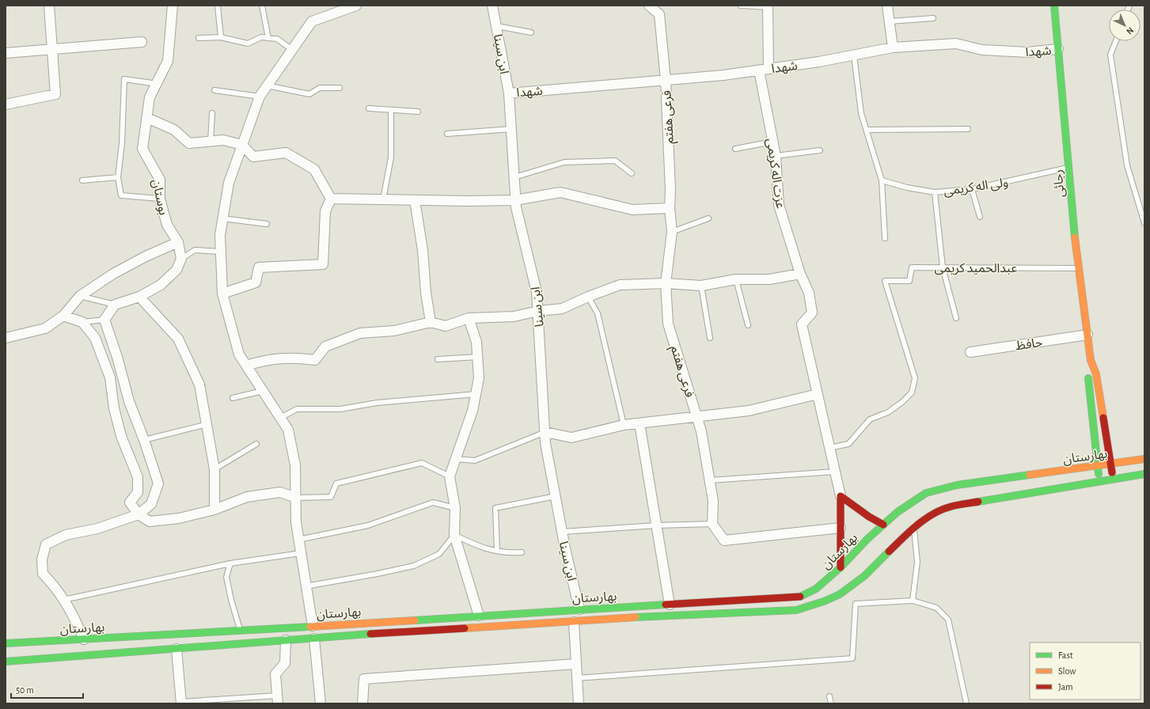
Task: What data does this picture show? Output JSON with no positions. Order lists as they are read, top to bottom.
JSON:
{
  "streets": {
    "street": [
      "شهدا",
      "ابن سینا",
      "فرعی هفتم",
      "عزت اله کریمی",
      "رجائی",
      "بوستان",
      "حافظ",
      "بهارستان"
    ],
    "lane": ["ولی اله کریمی", "عبدالحمید کریمی"]
  },
  "crossings": [
    ["شهدا", "ابن سینا"],
    ["شهدا", "فرعی هفتم"],
    ["شهدا", "عزت اله کریمی"],
    ["شهدا", "رجائی"],
    ["ابن سینا", "بهارستان"],
    ["رجائی", "ولی اله کریمی"],
    ["رجائی", "عبدالحمید کریمی"],
    ["رجائی", "حافظ"],
    ["رجائی", "بهارستان"]
  ],
  "legend": ["Fast", "Slow", "Jam"],
  "scale_bar": "50 m",
  "north": "bottom right"
}
